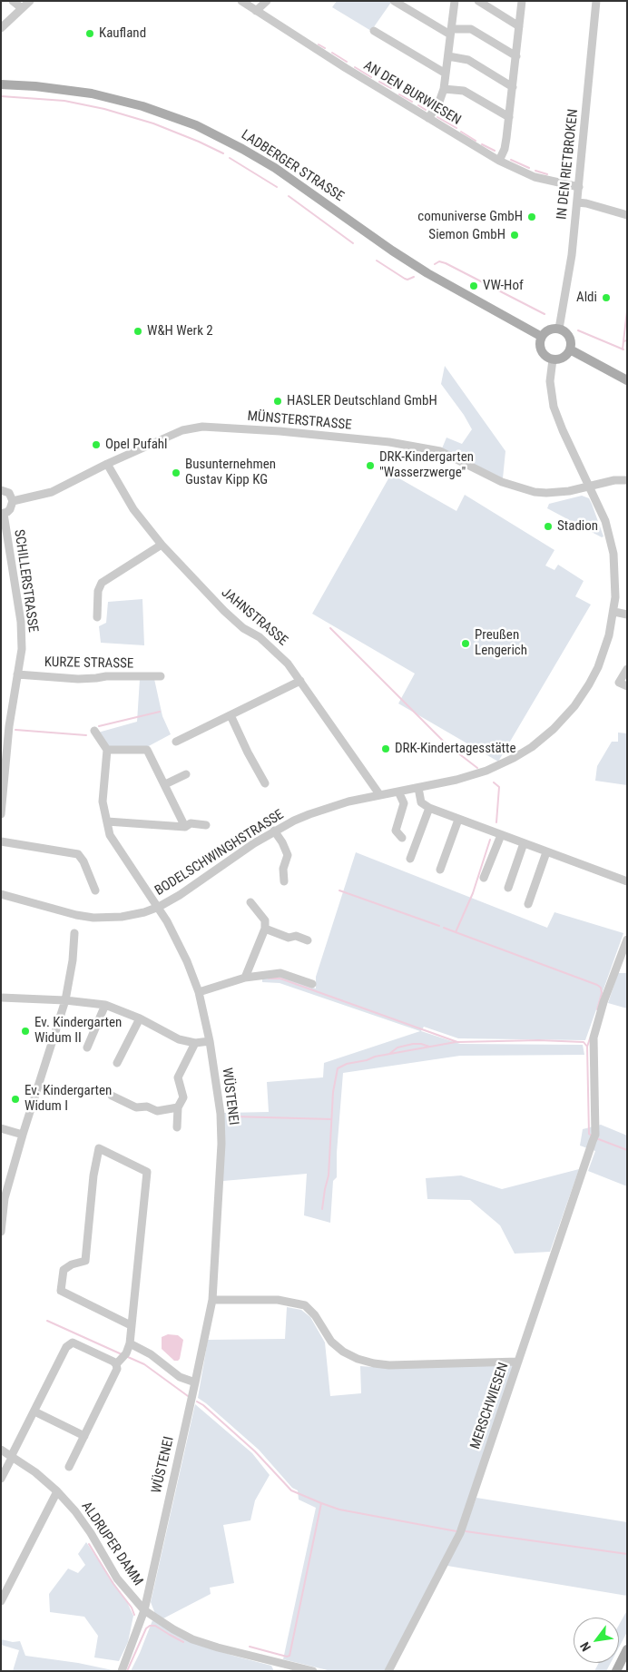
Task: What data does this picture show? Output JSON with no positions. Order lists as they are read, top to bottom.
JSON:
{
  "streets": {
    "main road": ["LADBERGER STRASSE"],
    "street": [
      "AN DEN BURWIESEN",
      "IN DEN RIETBROKEN",
      "MÜNSTERSTRASSE",
      "SCHILLERSTRASSE",
      "JAHNSTRASSE",
      "KURZE STRASSE",
      "BODELSCHWINGHSTRASSE",
      "WÜSTENEI",
      "MERSCHWIESEN",
      "ALDRUPER DAMM"
    ]
  },
  "crossings": [
    ["AN DEN BURWIESEN", "IN DEN RIETBROKEN"],
    ["IN DEN RIETBROKEN", "LADBERGER STRASSE"],
    ["IN DEN RIETBROKEN", "BODELSCHWINGHSTRASSE"],
    ["LADBERGER STRASSE", "BODELSCHWINGHSTRASSE"],
    ["MÜNSTERSTRASSE", "JAHNSTRASSE"],
    ["MÜNSTERSTRASSE", "BODELSCHWINGHSTRASSE"],
    ["SCHILLERSTRASSE", "KURZE STRASSE"],
    ["JAHNSTRASSE", "BODELSCHWINGHSTRASSE"],
    ["BODELSCHWINGHSTRASSE", "WÜSTENEI"],
    ["WÜSTENEI", "ALDRUPER DAMM"]
  ],
  "places": [
    "Kaufland",
    "comuniverse GmbH",
    "Siemon GmbH",
    "VW-Hof",
    "Aldi",
    "W&H Werk 2",
    "HASLER Deutschland GmbH",
    "Opel Pufahl",
    "DRK-Kindergarten \"Wasserzwerge\"",
    "Busunternehmen Gustav Kipp KG",
    "Stadion",
    "Preußen Lengerich",
    "DRK-Kindertagesstätte",
    "Ev. Kindergarten Widum II",
    "Ev. Kindergarten Widum I"
  ],
  "north": "bottom left"
}
